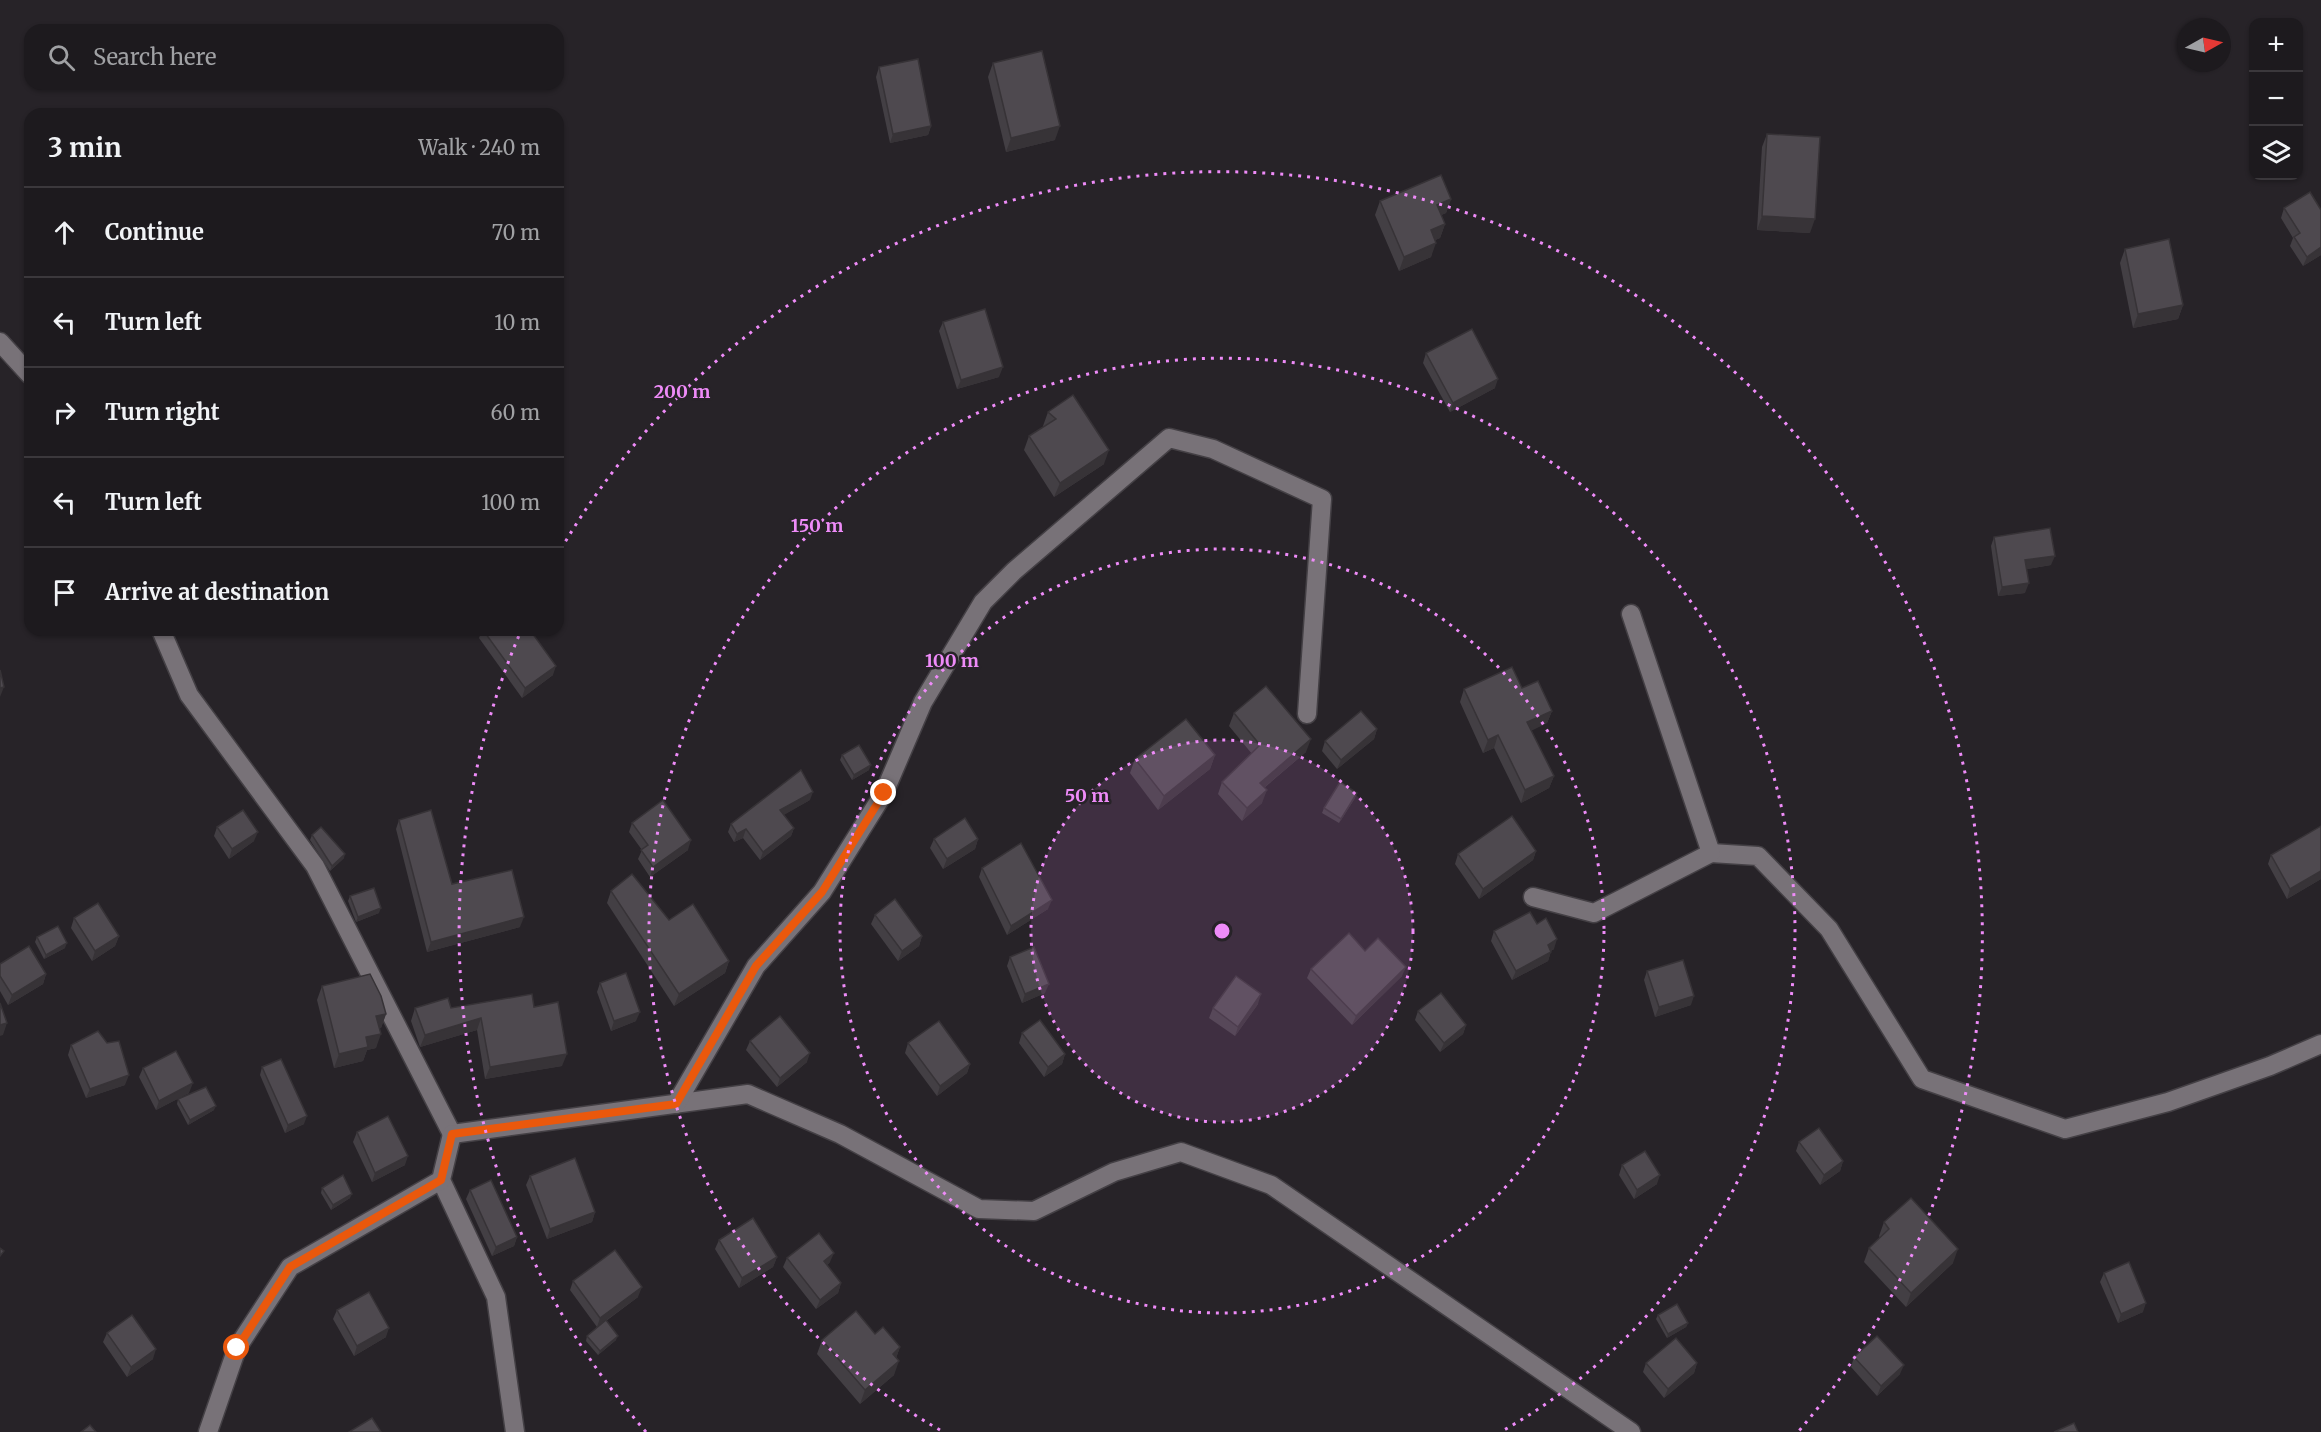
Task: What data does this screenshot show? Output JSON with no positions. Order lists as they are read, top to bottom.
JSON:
{
  "north": "right",
  "page": {
    "map_buttons": ["+", "−"],
    "search": "Search here",
    "heading": ["3 min", "Walk · 240 m"],
    "list": [
      ["Continue", "70 m"],
      ["Turn left", "10 m"],
      ["Turn right", "60 m"],
      ["Turn left", "100 m"],
      "Arrive at destination"
    ]
  },
  "rings": [
    "200 m",
    "150 m",
    "100 m",
    "50 m"
  ]
}
